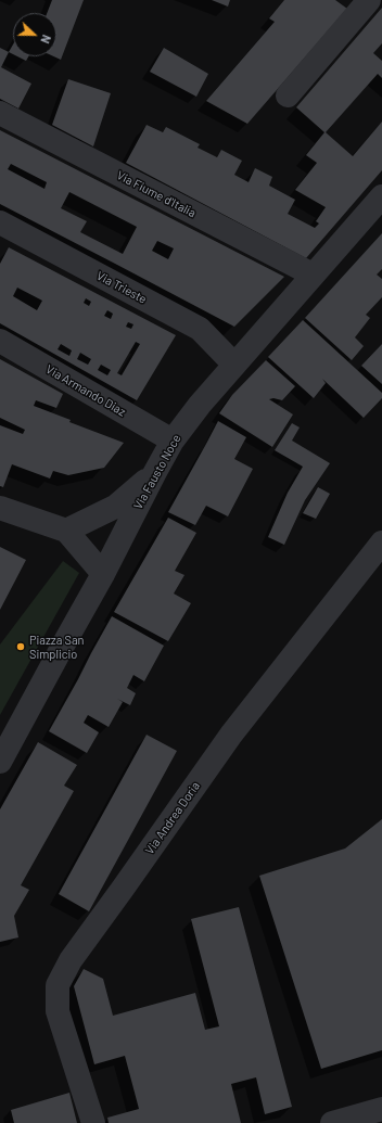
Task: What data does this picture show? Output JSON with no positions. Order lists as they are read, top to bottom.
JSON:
{
  "streets": {
    "street": [
      "Via Fiume d'Italia",
      "Via Trieste",
      "Via Armando Diaz",
      "Via Fausto Noce",
      "Via Andrea Doria"
    ]
  },
  "crossings": [
    ["Via Fiume d'Italia", "Via Fausto Noce"],
    ["Via Trieste", "Via Fausto Noce"],
    ["Via Armando Diaz", "Via Fausto Noce"]
  ],
  "places": ["Piazza San Simplicio"],
  "north": "right"
}
